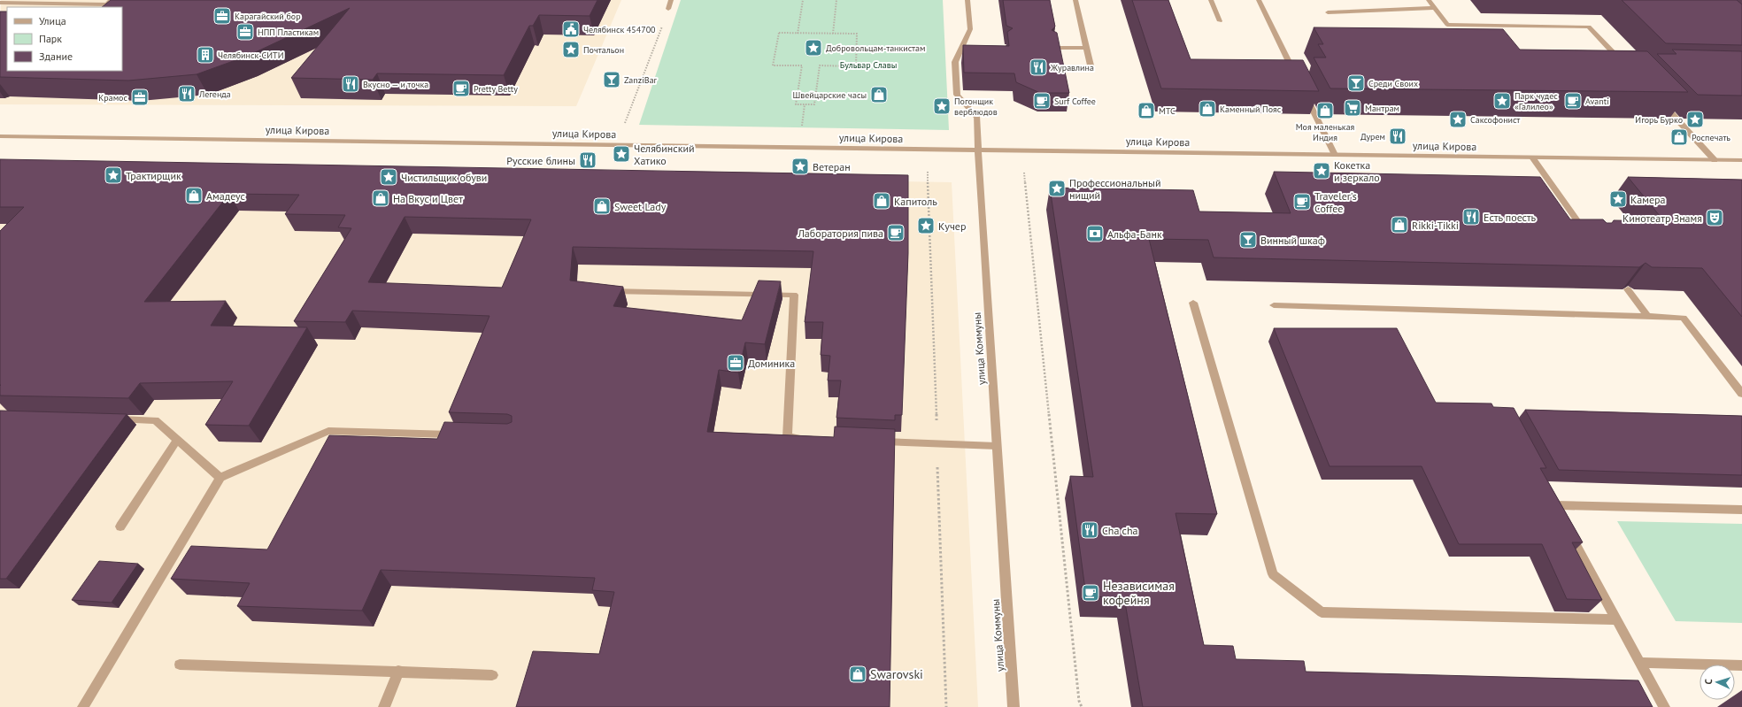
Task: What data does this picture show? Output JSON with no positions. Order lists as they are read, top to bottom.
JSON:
{
  "streets": {
    "street": ["улица Кирова", "улица Коммуны"]
  },
  "crossings": [
    ["улица Кирова", "улица Коммуны"]
  ],
  "parks": ["Бульвар Славы"],
  "places": {
    "office": [
      "Карагайский бор",
      "НПП Пластикам",
      "Крамос",
      "Доминика"
    ],
    "public building": ["Челябинск 454700"],
    "place": [
      "Добровольцам-танкистам",
      "Почтальон",
      "Парк чудес «Галилео»",
      "Погонщик верблюдов",
      "Саксофонист",
      "Игорь Бурко",
      "Челябинский Хатико",
      "Ветеран",
      "Кокетка и зеркало",
      "Трактирщик",
      "Чистильщик обуви",
      "Профессиональный нищий",
      "Камера",
      "Кучер"
    ],
    "building": ["Челябинск-СИТИ"],
    "restaurant": [
      "Журавлина",
      "Вкусно — и точка",
      "Легенда",
      "Дурем",
      "Русские блины",
      "Есть поесть",
      "Cha cha"
    ],
    "bar": ["ZanziBar", "Среди Своих", "Винный шкаф"],
    "cafe": [
      "Pretty Betty",
      "Surf Coffee",
      "Avanti",
      "Traveler's Coffee",
      "Лаборатория пива",
      "Независимая кофейня"
    ],
    "shop": [
      "Швейцарские часы",
      "Каменный Пояс",
      "МТС",
      "Моя маленькая Индия",
      "Роспечать",
      "Амадеус",
      "На Вкус и Цвет",
      "Капитоль",
      "Sweet Lady",
      "Rikki-Tikki",
      "Swarovski"
    ],
    "supermarket": ["Мантрам"],
    "theatre": ["Кинотеатр Знамя"],
    "bank": ["Альфа-Банк"]
  },
  "legend": ["Улица", "Парк", "Здание"],
  "north": "left"
}
